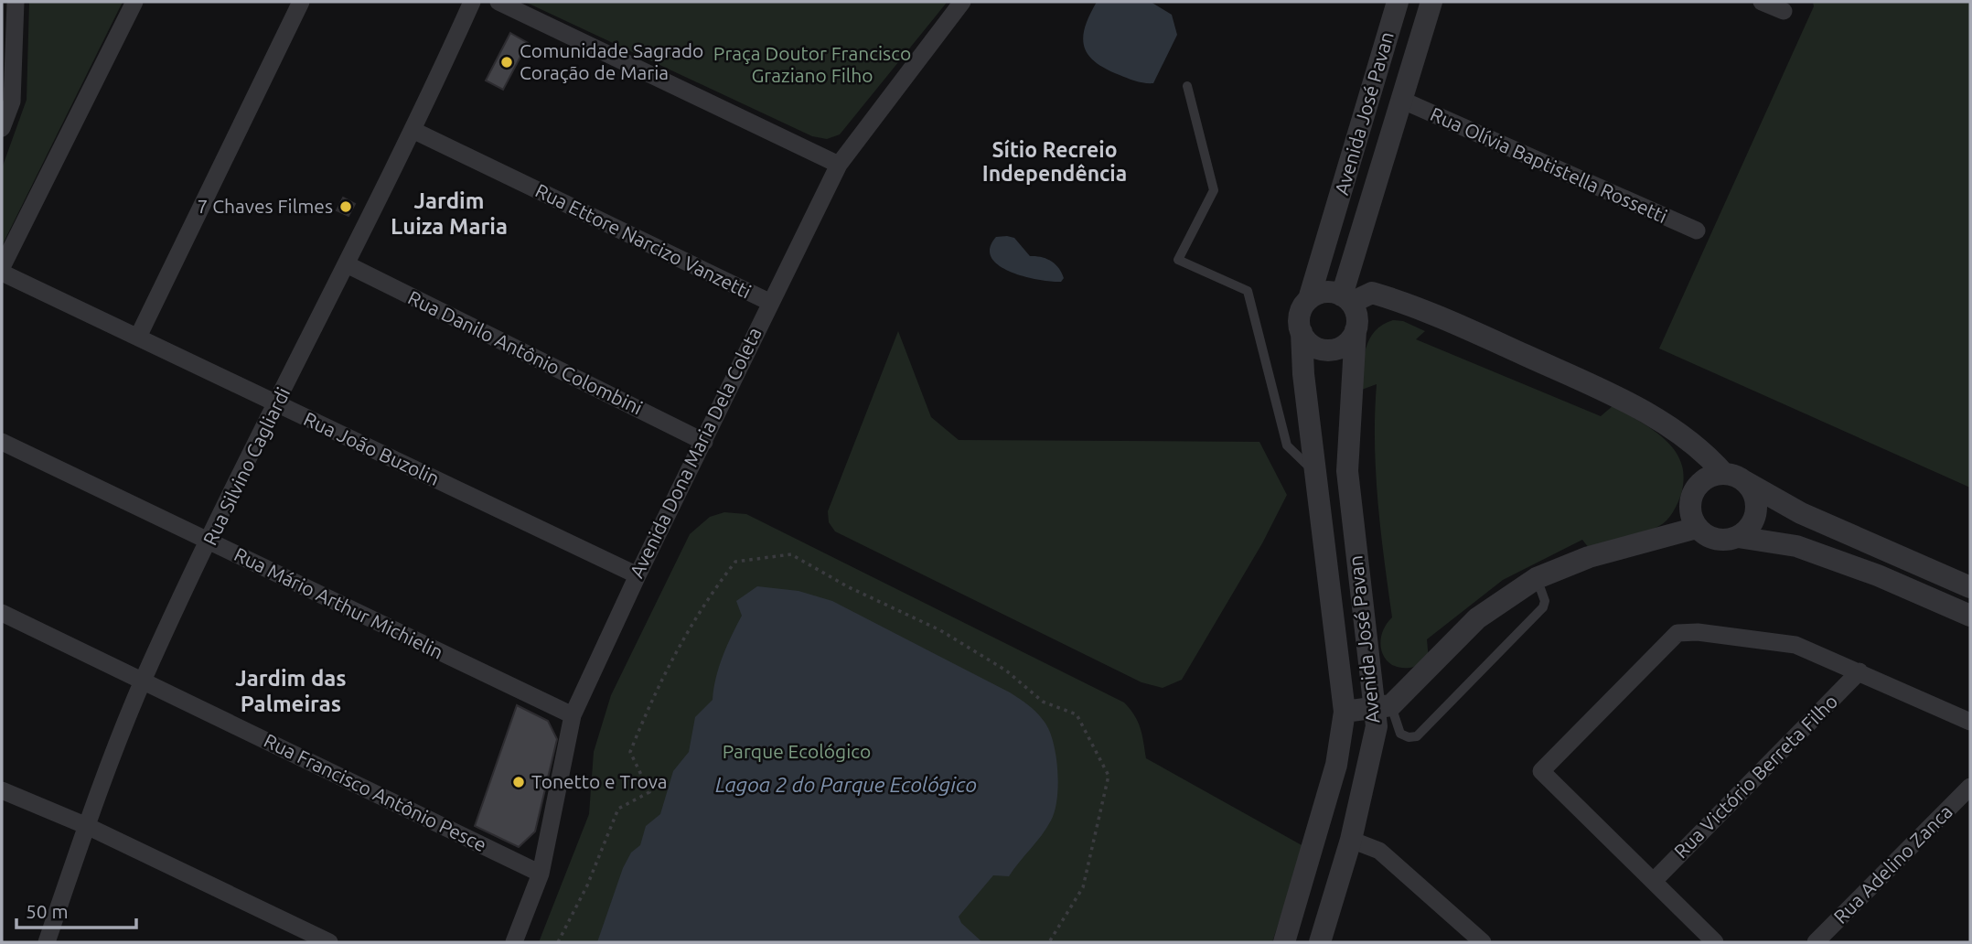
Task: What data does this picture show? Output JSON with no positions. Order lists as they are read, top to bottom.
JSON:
{
  "streets": {
    "street": [
      "Avenida José Pavan",
      "Rua Olívia Baptistella Rossetti",
      "Rua Ettore Narcizo Vanzetti",
      "Rua Danilo Antônio Colombini",
      "Rua João Buzolin",
      "Avenida Dona Maria Dela Coleta",
      "Rua Silvino Cagliardi",
      "Rua Mário Arthur Michielin",
      "Rua Victório Berreta Filho",
      "Rua Francisco Antônio Pesce",
      "Rua Adelino Zanca"
    ]
  },
  "crossings": [
    ["Avenida José Pavan", "Rua Olívia Baptistella Rossetti"],
    ["Rua Ettore Narcizo Vanzetti", "Avenida Dona Maria Dela Coleta"],
    ["Rua Ettore Narcizo Vanzetti", "Rua Silvino Cagliardi"],
    ["Rua Danilo Antônio Colombini", "Avenida Dona Maria Dela Coleta"],
    ["Rua Danilo Antônio Colombini", "Rua Silvino Cagliardi"],
    ["Rua João Buzolin", "Avenida Dona Maria Dela Coleta"],
    ["Rua João Buzolin", "Rua Silvino Cagliardi"],
    ["Avenida Dona Maria Dela Coleta", "Rua Mário Arthur Michielin"],
    ["Avenida Dona Maria Dela Coleta", "Rua Francisco Antônio Pesce"],
    ["Rua Silvino Cagliardi", "Rua Mário Arthur Michielin"],
    ["Rua Silvino Cagliardi", "Rua Francisco Antônio Pesce"]
  ],
  "districts": ["Sítio Recreio Independência", "Jardim Luiza Maria", "Jardim das Palmeiras"],
  "water": ["Lagoa 2 do Parque Ecológico"],
  "parks": ["Praça Doutor Francisco Graziano Filho", "Parque Ecológico"],
  "places": ["Comunidade Sagrado Coração de Maria", "7 Chaves Filmes", "Tonetto e Trova"],
  "scale_bar": "50 m"
}
